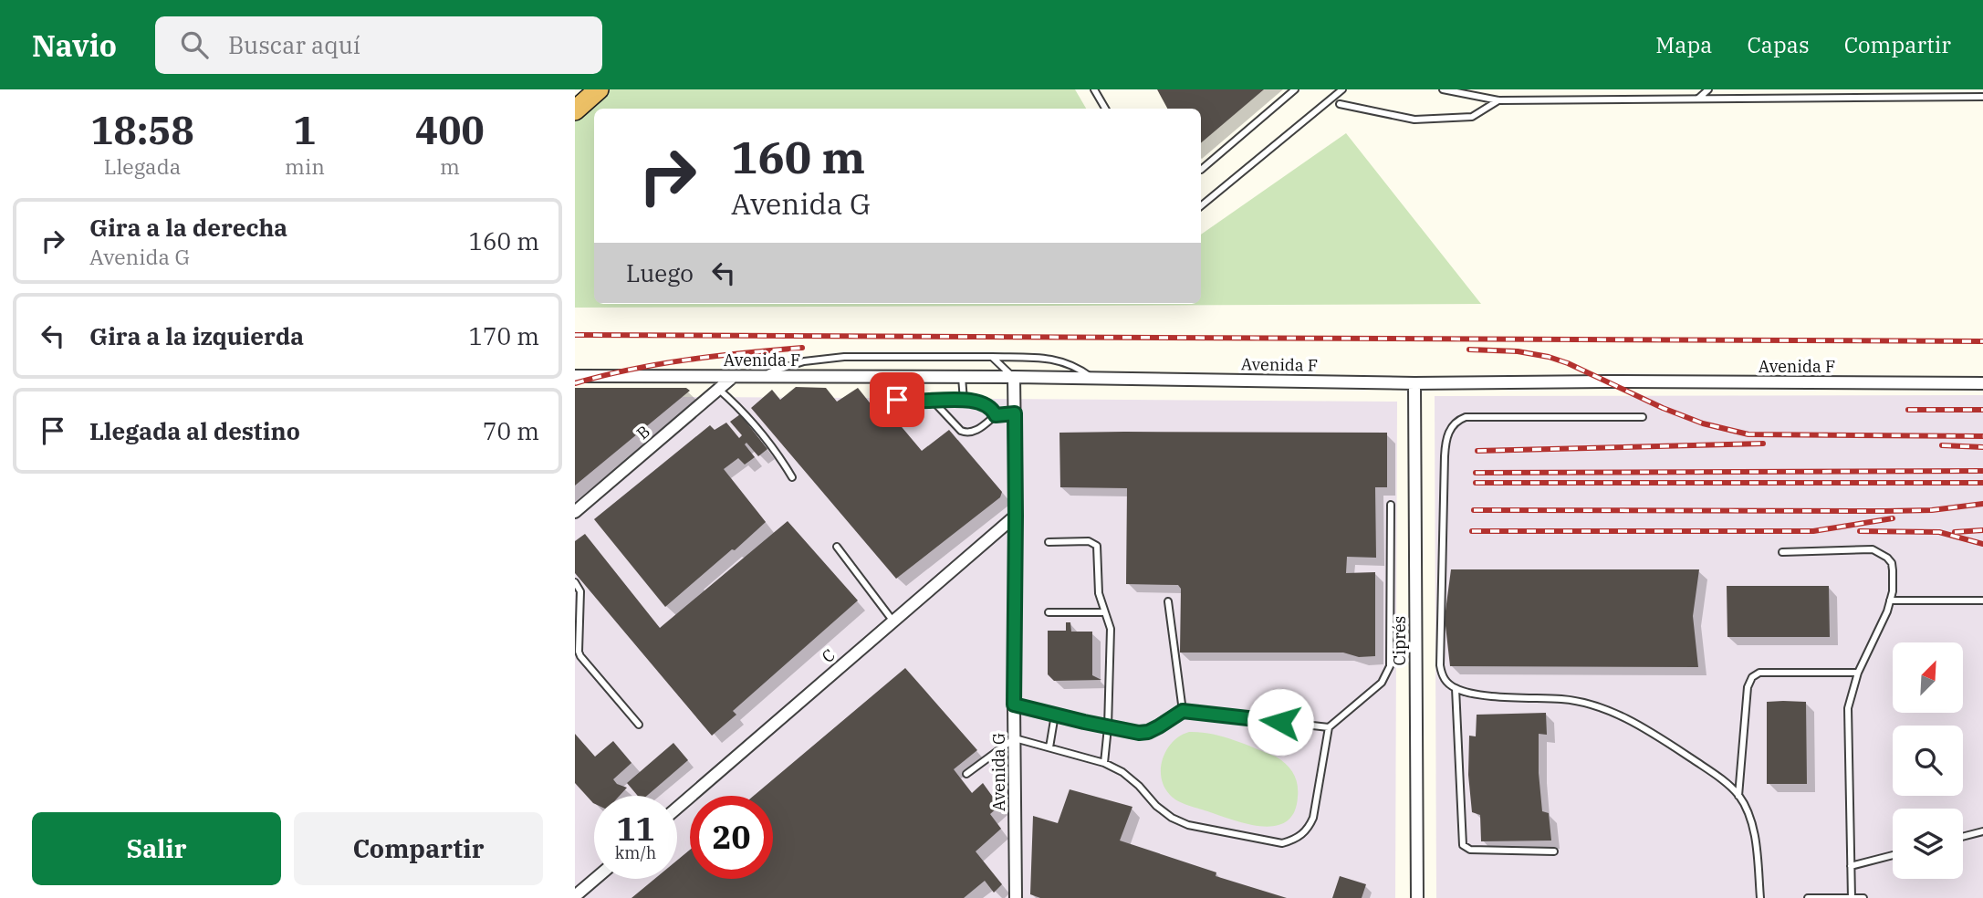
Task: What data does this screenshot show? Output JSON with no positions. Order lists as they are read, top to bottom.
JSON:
{
  "streets": {
    "street": [
      "Avenida F",
      "B",
      "Ciprés",
      "C",
      "Avenida G"
    ]
  },
  "crossings": [
    ["Avenida F", "B"],
    ["Avenida F", "Ciprés"],
    ["Avenida F", "Avenida G"],
    ["C", "Avenida G"]
  ],
  "north": "top right",
  "page": {
    "header": "Navio",
    "search": "Buscar aquí",
    "nav": ["Mapa", "Capas", "Compartir"],
    "eta": [
      "18:58",
      "Llegada",
      "1",
      "min",
      "400",
      "m"
    ],
    "turn": ["160 m", "Avenida G"],
    "list": [
      {
        "name": "Gira a la derecha",
        "note": "Avenida G",
        "value": "160 m"
      },
      {
        "name": "Gira a la izquierda",
        "value": "170 m"
      },
      {
        "name": "Llegada al destino",
        "value": "70 m"
      }
    ],
    "then": "Luego",
    "speed": "11 km/h",
    "limit": "20",
    "buttons": ["Salir", "Compartir"]
  }
}
